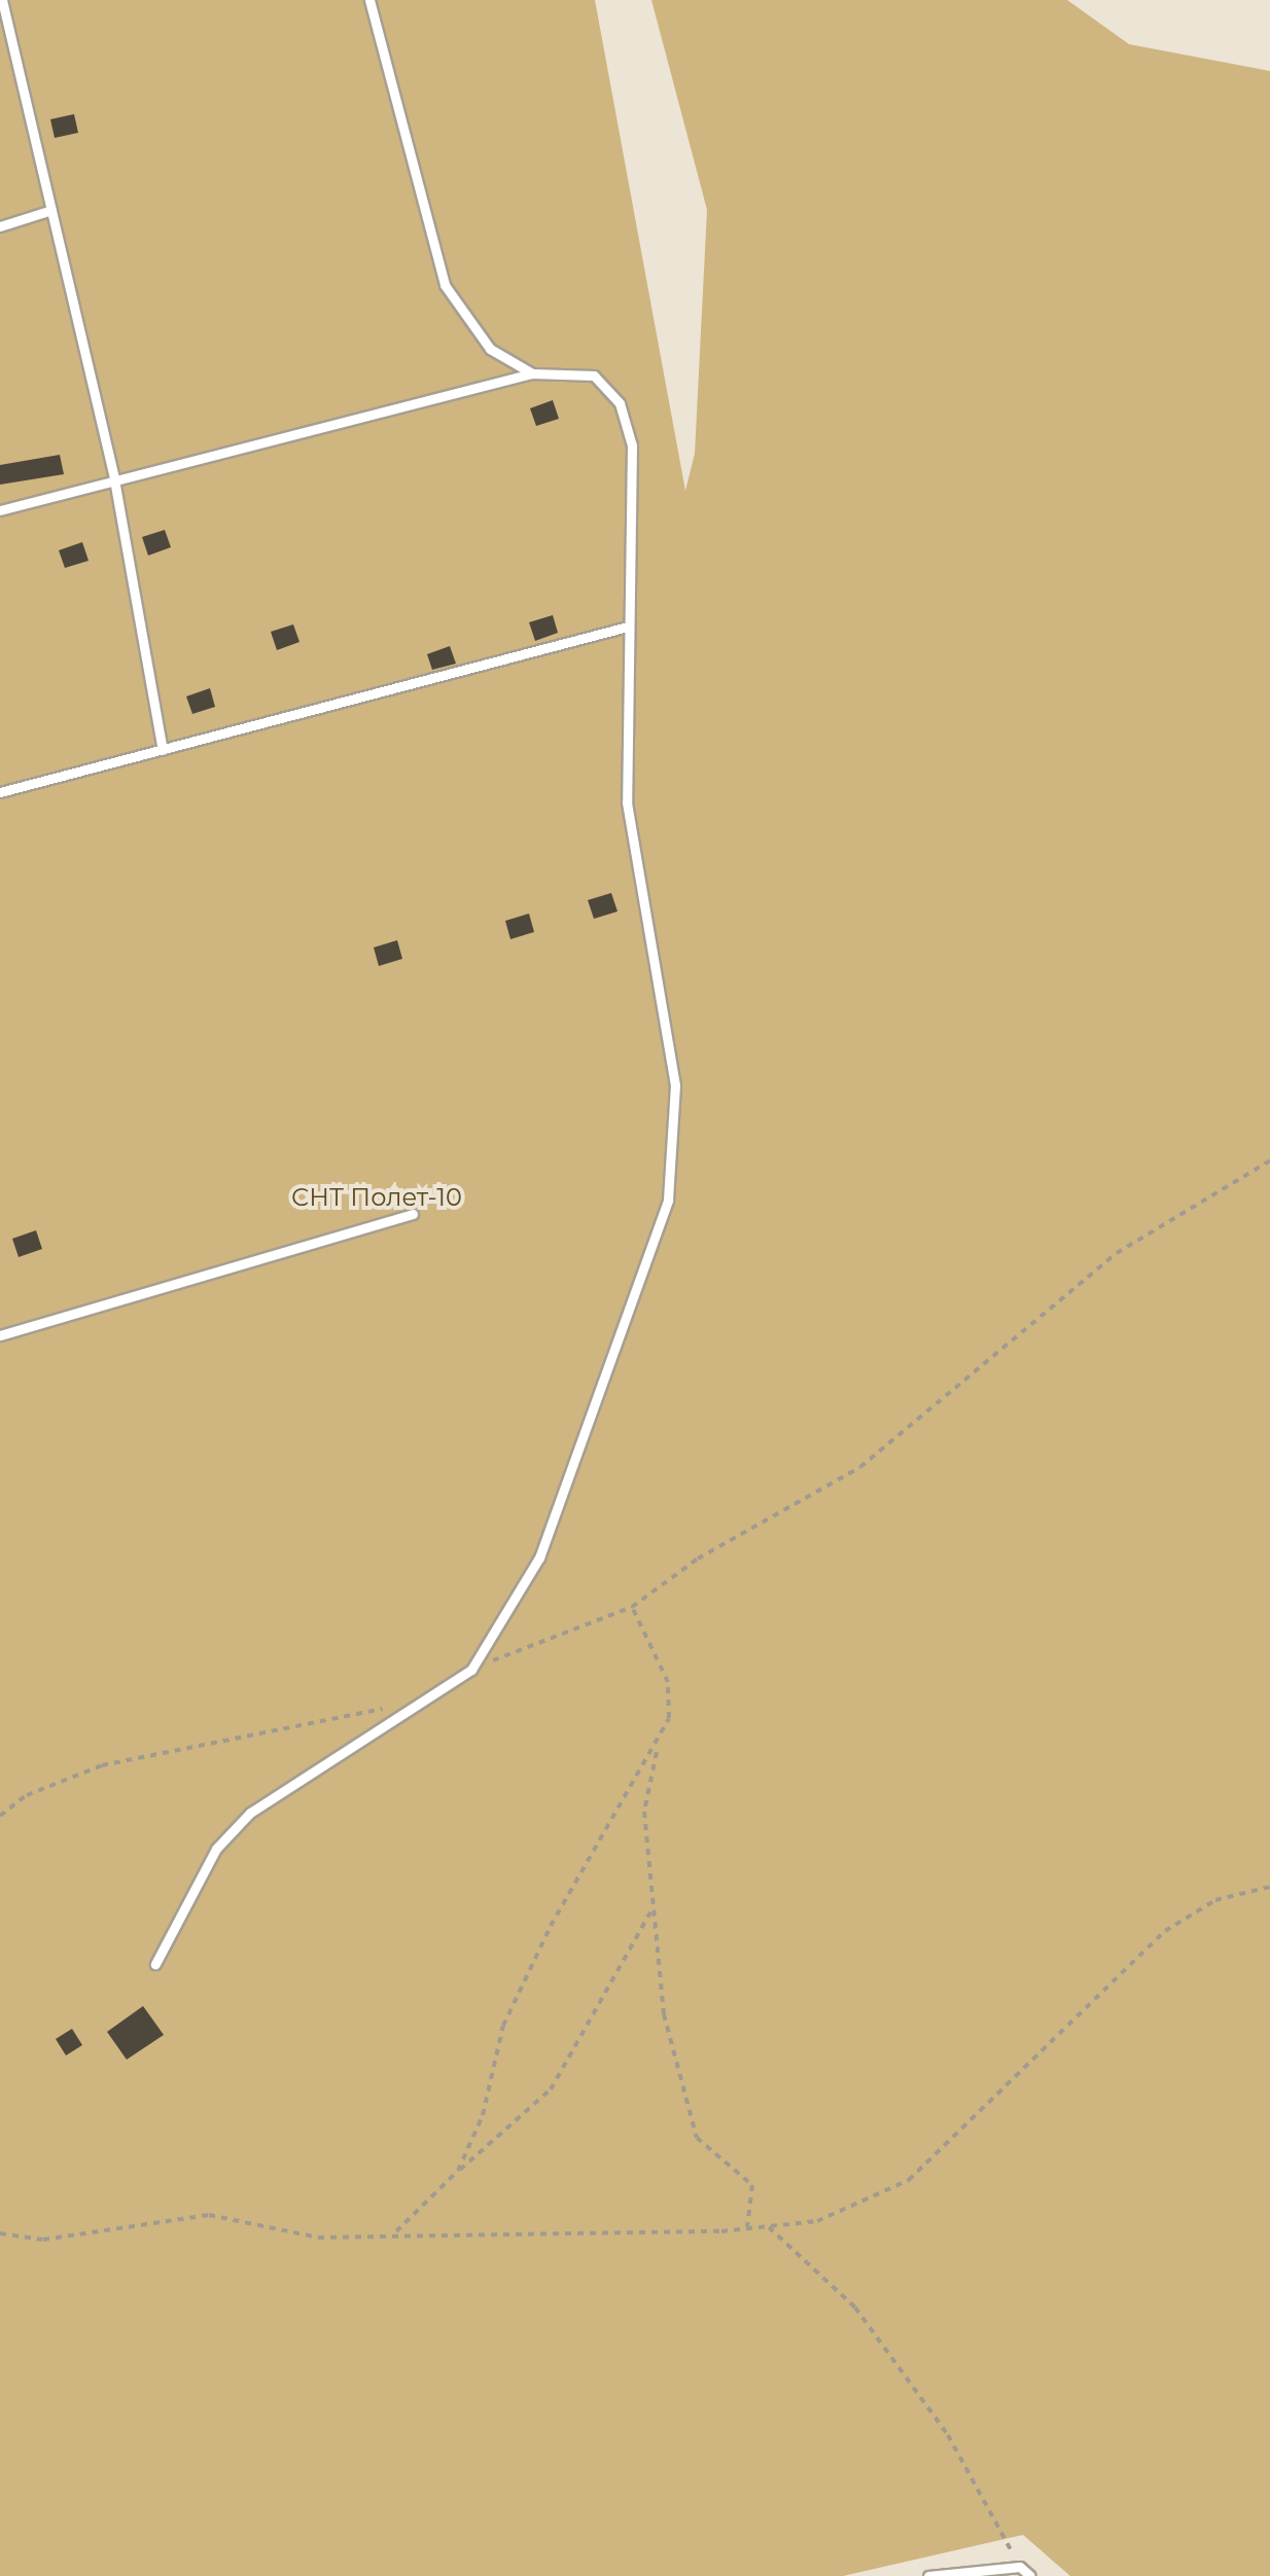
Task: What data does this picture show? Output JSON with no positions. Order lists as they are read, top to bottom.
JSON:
{
  "parks": ["СНТ Полет-10"]
}
